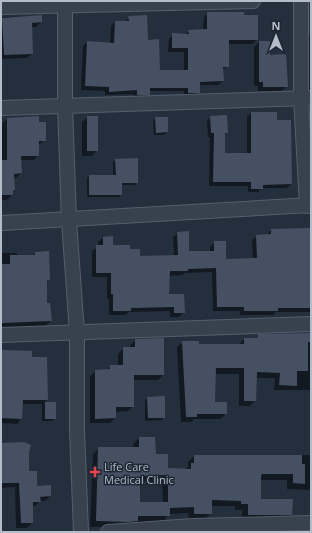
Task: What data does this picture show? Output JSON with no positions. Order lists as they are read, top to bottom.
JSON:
{
  "places": {
    "health": ["Life Care Medical Clinic"]
  },
  "north": "top"
}
